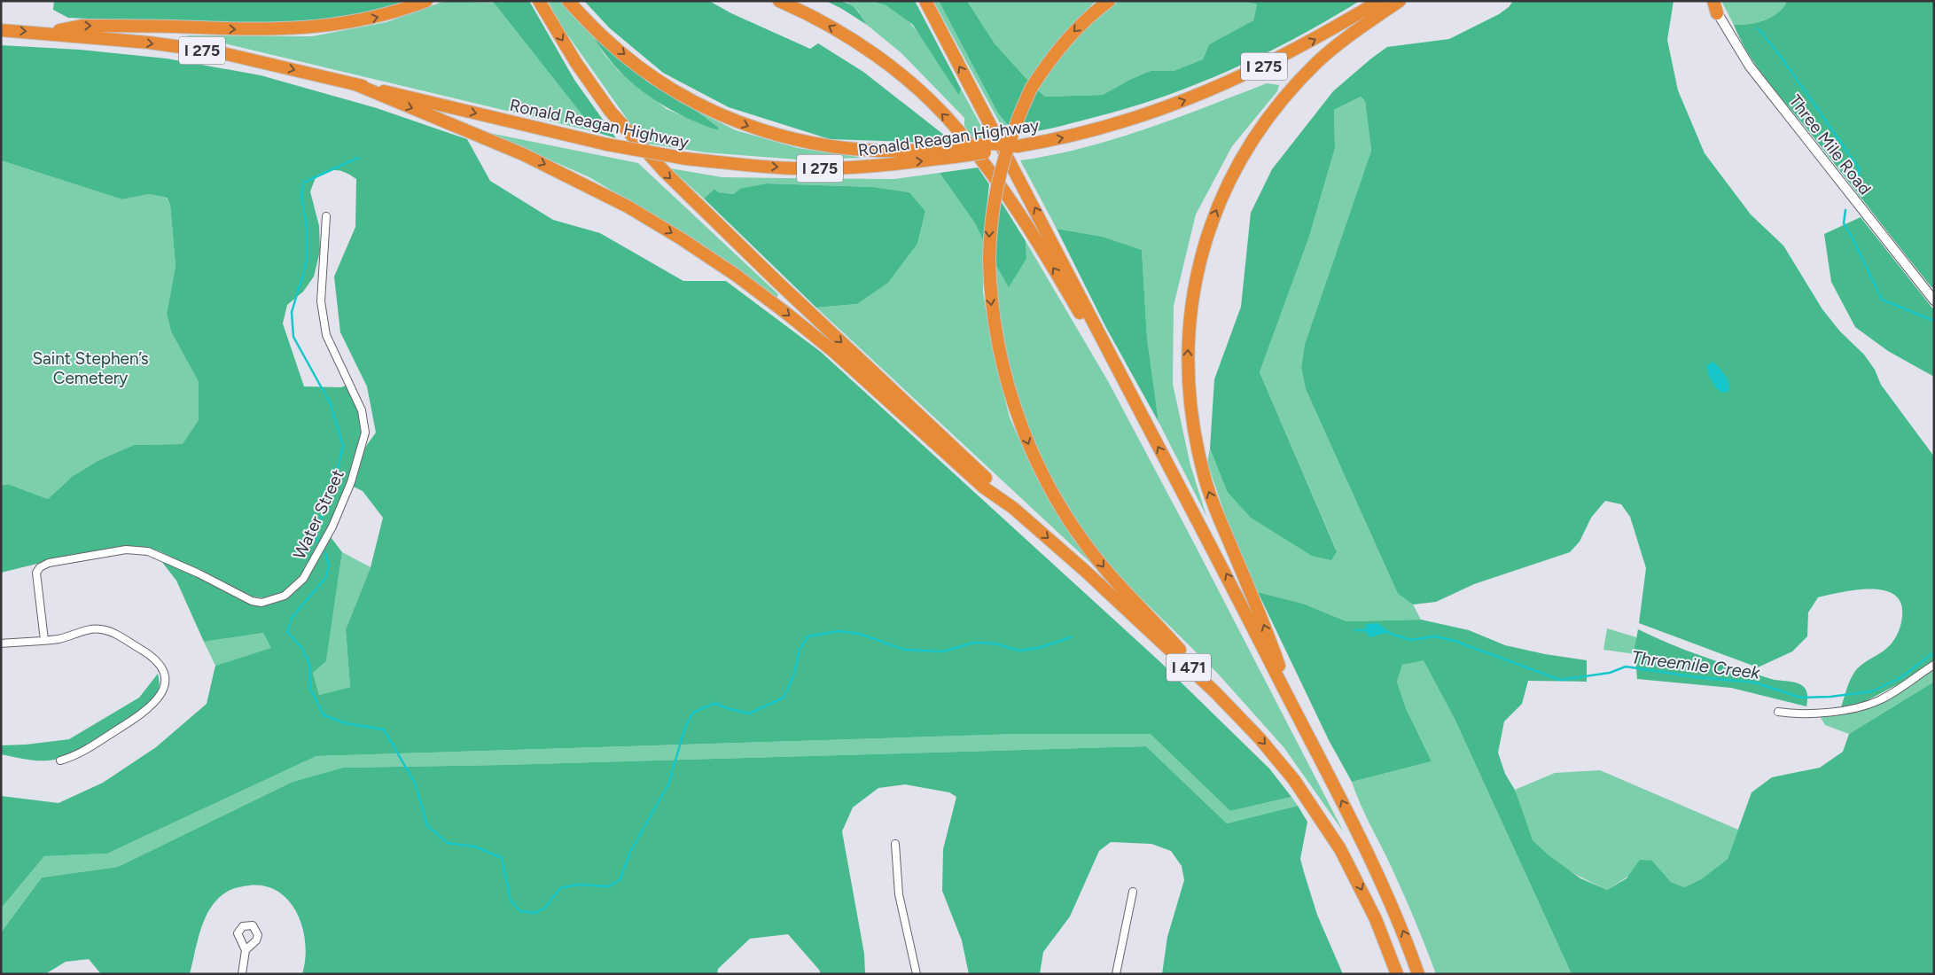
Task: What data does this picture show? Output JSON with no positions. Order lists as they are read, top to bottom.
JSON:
{
  "streets": {
    "highway": ["I 275", "Ronald Reagan Highway", "I 471"],
    "street": ["Three Mile Road", "Water Street"]
  },
  "one_way": ["Ronald Reagan Highway"],
  "water": ["Threemile Creek"],
  "parks": ["Saint Stephen’s Cemetery"]
}
